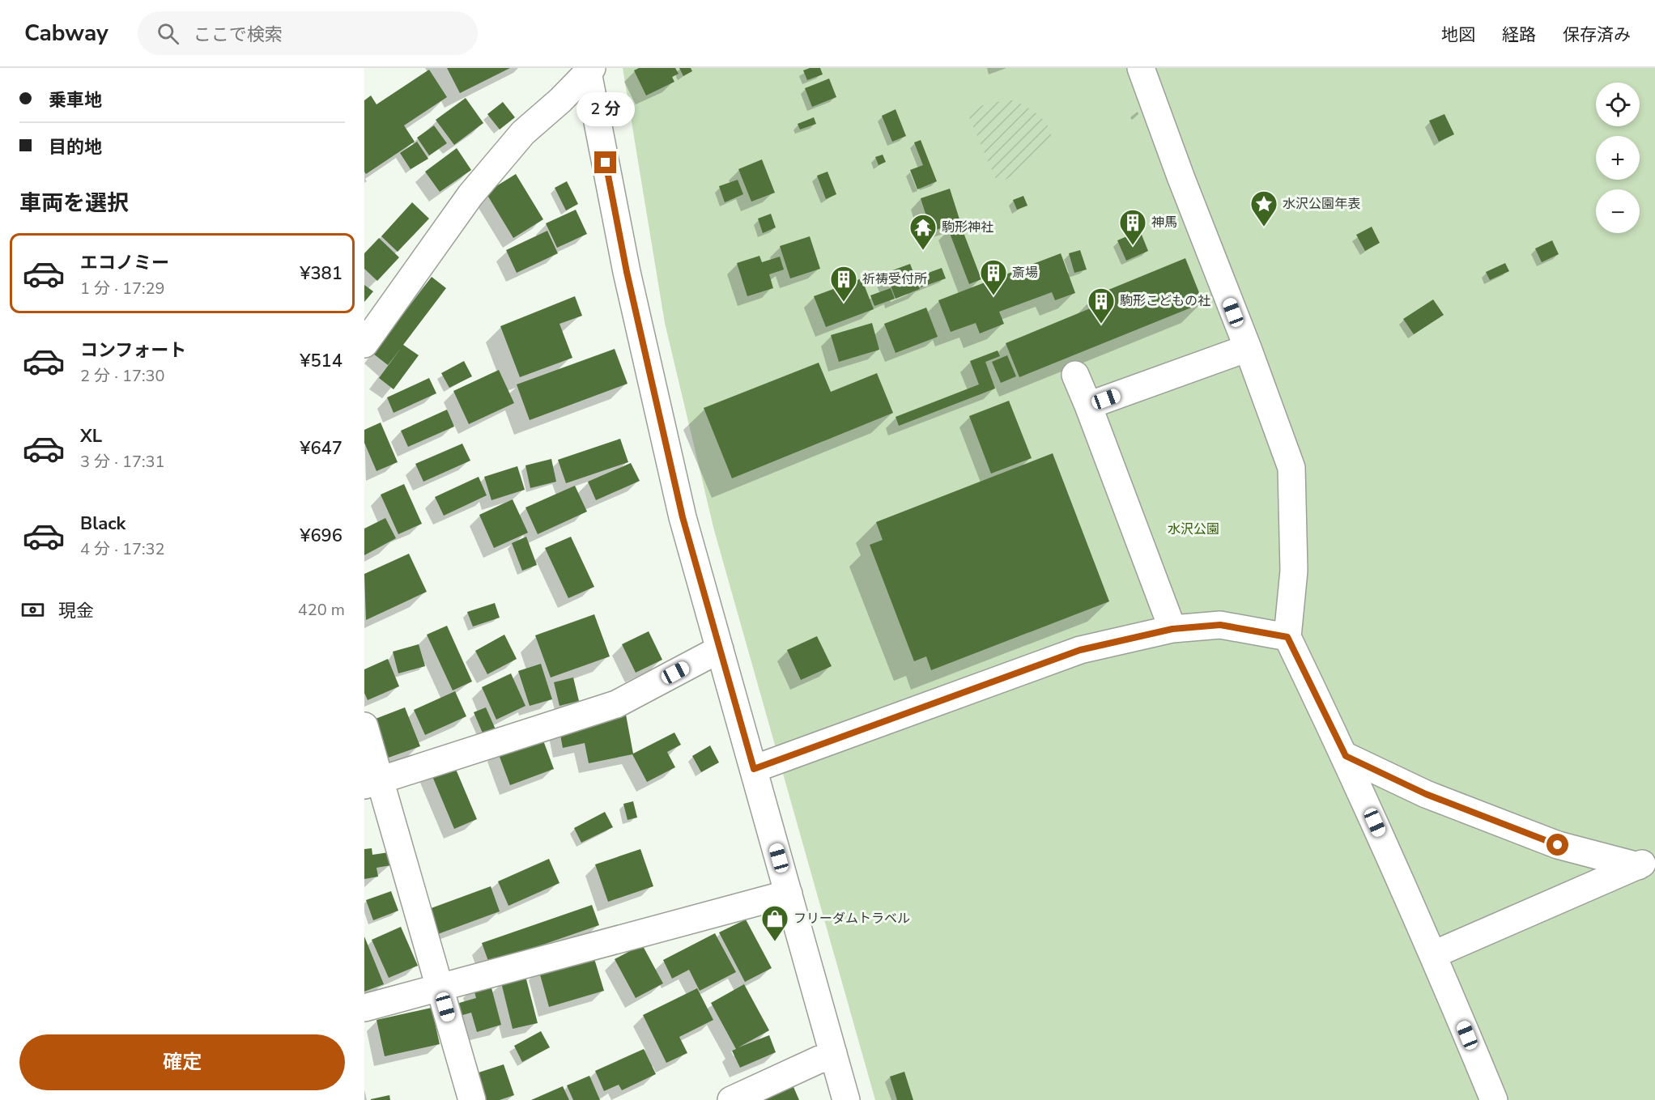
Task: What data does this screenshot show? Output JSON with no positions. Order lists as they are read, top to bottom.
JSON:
{
  "parks": ["水沢公園"],
  "places": {
    "place": ["水沢公園年表"],
    "building": [
      "神馬",
      "斎場",
      "祈祷受付所",
      "駒形こどもの社"
    ],
    "temple": ["駒形神社"],
    "shop": ["フリーダムトラベル"]
  },
  "page": {
    "header": "Cabway",
    "search": "ここで検索",
    "nav": ["地図", "経路", "保存済み"],
    "banner": ["乗車地", "目的地"],
    "map_buttons": ["+", "−"],
    "bubble": "2 分",
    "heading": "車両を選択",
    "list": [
      {
        "name": "エコノミー",
        "note": "1 分 · 17:29",
        "value": "¥381"
      },
      {
        "name": "コンフォート",
        "note": "2 分 · 17:30",
        "value": "¥514"
      },
      {
        "name": "XL",
        "note": "3 分 · 17:31",
        "value": "¥647"
      },
      {
        "name": "Black",
        "note": "4 分 · 17:32",
        "value": "¥696"
      }
    ],
    "pay": ["現金", "420 m"],
    "buttons": "確定"
  }
}
